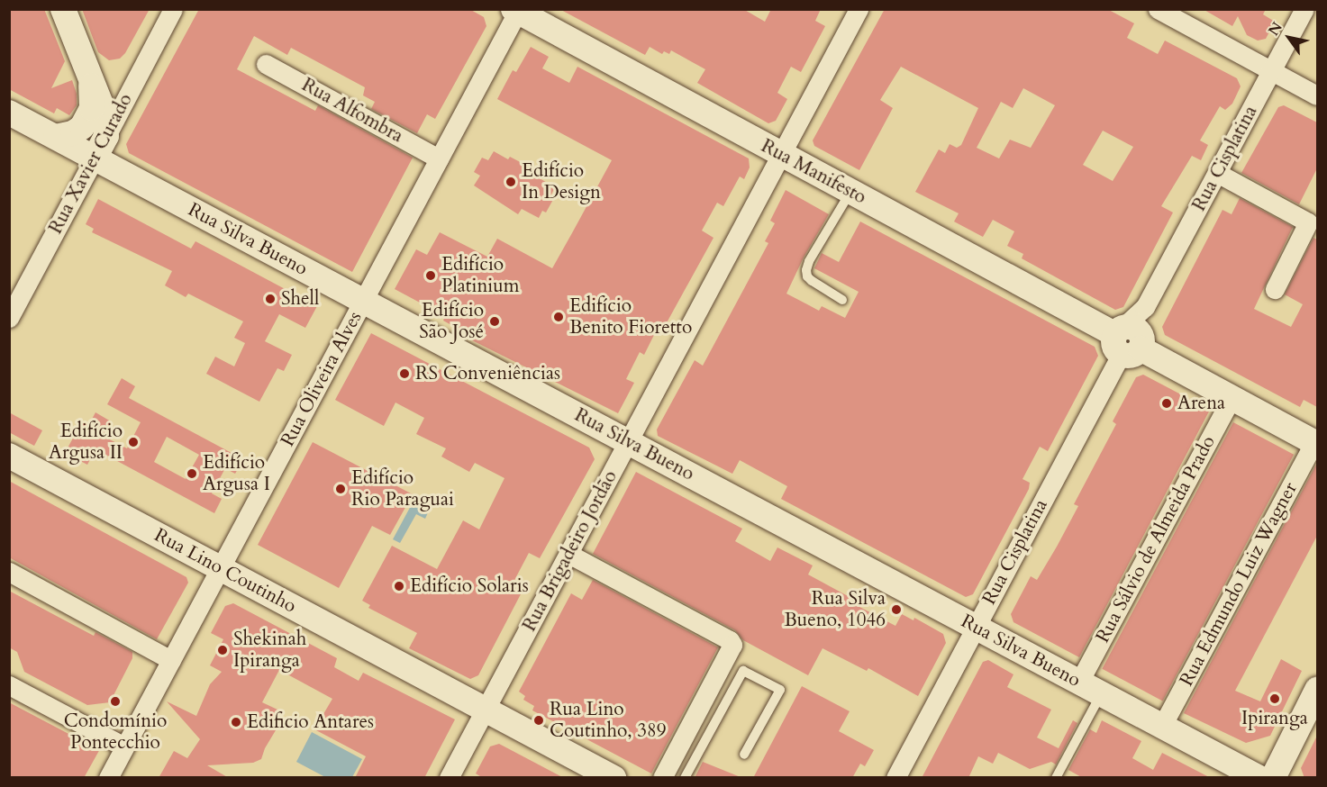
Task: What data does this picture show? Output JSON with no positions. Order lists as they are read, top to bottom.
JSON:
{
  "streets": {
    "main road": ["Rua Manifesto", "Rua Silva Bueno", "Rua Lino Coutinho"],
    "street": [
      "Rua Alfombra",
      "Rua Cisplatina",
      "Rua Xavier Curado",
      "Rua Oliveira Alves",
      "Rua Sálvio de Almeida Prado",
      "Rua Brigadeiro Jordão",
      "Rua Edmundo Luiz Wagner"
    ]
  },
  "crossings": [
    ["Rua Alfombra", "Rua Oliveira Alves"],
    ["Rua Cisplatina", "Rua Manifesto"],
    ["Rua Cisplatina", "Rua Silva Bueno"],
    ["Rua Xavier Curado", "Rua Silva Bueno"],
    ["Rua Manifesto", "Rua Oliveira Alves"],
    ["Rua Manifesto", "Rua Sálvio de Almeida Prado"],
    ["Rua Manifesto", "Rua Brigadeiro Jordão"],
    ["Rua Manifesto", "Rua Edmundo Luiz Wagner"],
    ["Rua Silva Bueno", "Rua Oliveira Alves"],
    ["Rua Silva Bueno", "Rua Sálvio de Almeida Prado"],
    ["Rua Silva Bueno", "Rua Brigadeiro Jordão"],
    ["Rua Silva Bueno", "Rua Edmundo Luiz Wagner"],
    ["Rua Oliveira Alves", "Rua Lino Coutinho"],
    ["Rua Brigadeiro Jordão", "Rua Lino Coutinho"]
  ],
  "places": [
    "Edifício In Design",
    "Edifício Platinium",
    "Shell",
    "Edifício Benito Fioretto",
    "Edifício São José",
    "RS Conveniências",
    "Arena",
    "Edifício Argusa II",
    "Edifício Argusa I",
    "Edifício Rio Paraguai",
    "Edifício Solaris",
    "Rua Silva Bueno, 1046",
    "Shekinah Ipiranga",
    "Ipiranga",
    "Condomínio Pontecchio",
    "Rua Lino Coutinho, 389",
    "Edificio Antares"
  ],
  "north": "top left"
}
